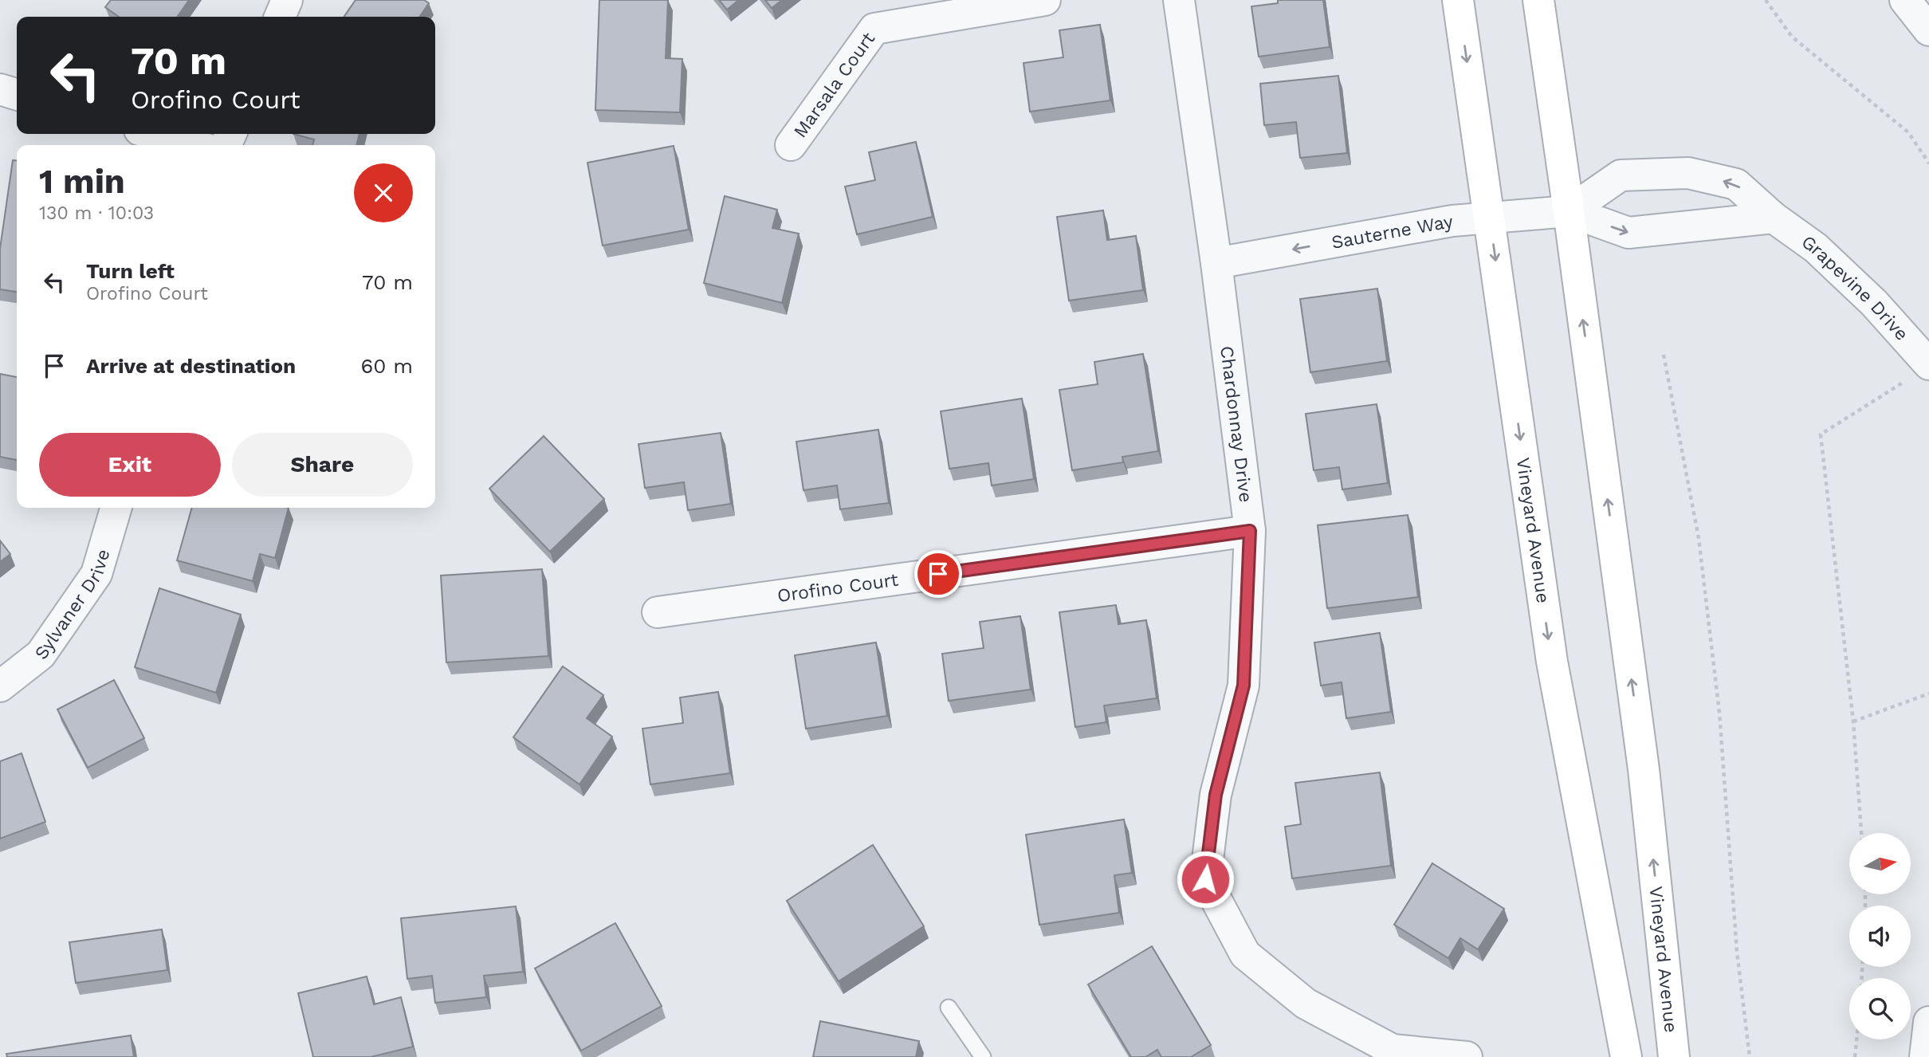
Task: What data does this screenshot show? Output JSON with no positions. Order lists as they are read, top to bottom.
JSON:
{
  "streets": {
    "street": [
      "Marsala Court",
      "Sauterne Way",
      "Grapevine Drive",
      "Chardonnay Drive",
      "Vineyard Avenue",
      "Orofino Court",
      "Sylvaner Drive"
    ]
  },
  "crossings": [
    ["Sauterne Way", "Grapevine Drive"],
    ["Sauterne Way", "Chardonnay Drive"],
    ["Sauterne Way", "Vineyard Avenue"],
    ["Grapevine Drive", "Vineyard Avenue"],
    ["Chardonnay Drive", "Orofino Court"]
  ],
  "one_way": ["Sauterne Way"],
  "north": "right",
  "page": {
    "turn": ["70 m", "Orofino Court"],
    "heading": ["1 min", "130 m · 10:03"],
    "list": [
      {
        "name": "Turn left",
        "note": "Orofino Court",
        "value": "70 m"
      },
      {
        "name": "Arrive at destination",
        "value": "60 m"
      }
    ],
    "buttons": ["Exit", "Share"]
  }
}
